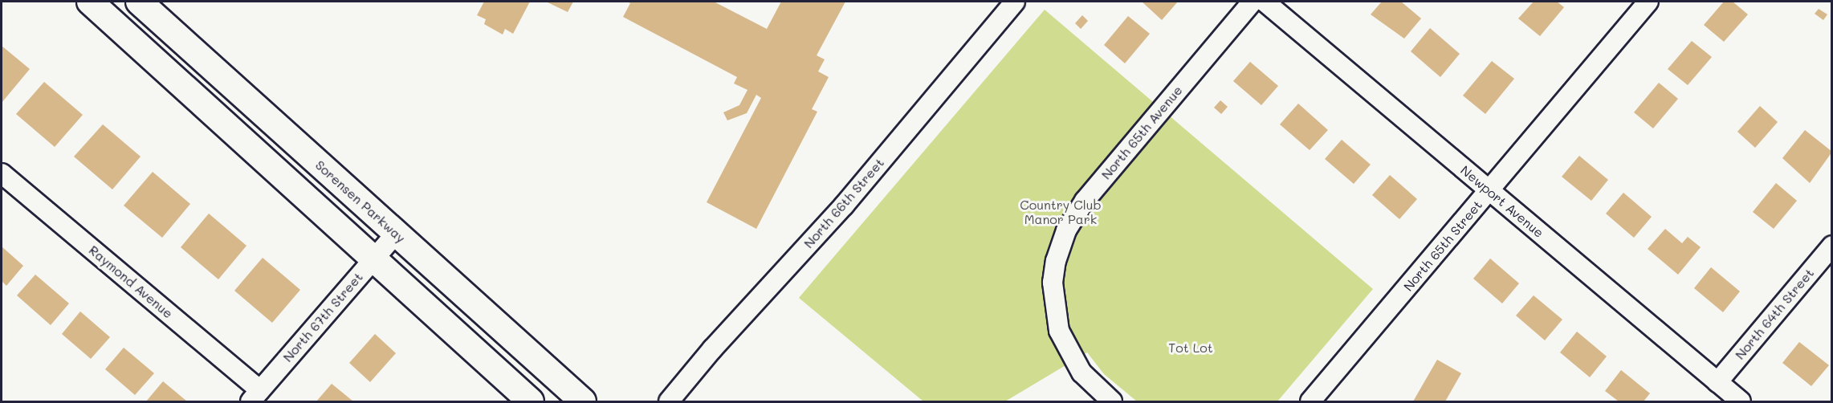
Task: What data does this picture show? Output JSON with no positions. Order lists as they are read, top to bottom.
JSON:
{
  "streets": {
    "main road": ["Sorensen Parkway"],
    "street": [
      "North 65th Avenue",
      "Newport Avenue",
      "North 66th Street",
      "North 65th Street",
      "Raymond Avenue",
      "North 64th Street",
      "North 67th Street"
    ]
  },
  "crossings": [
    ["Sorensen Parkway", "North 67th Street"],
    ["Newport Avenue", "North 65th Street"],
    ["Newport Avenue", "North 64th Street"],
    ["Raymond Avenue", "North 67th Street"]
  ],
  "parks": ["Country Club Manor Park", "Tot Lot"]
}
